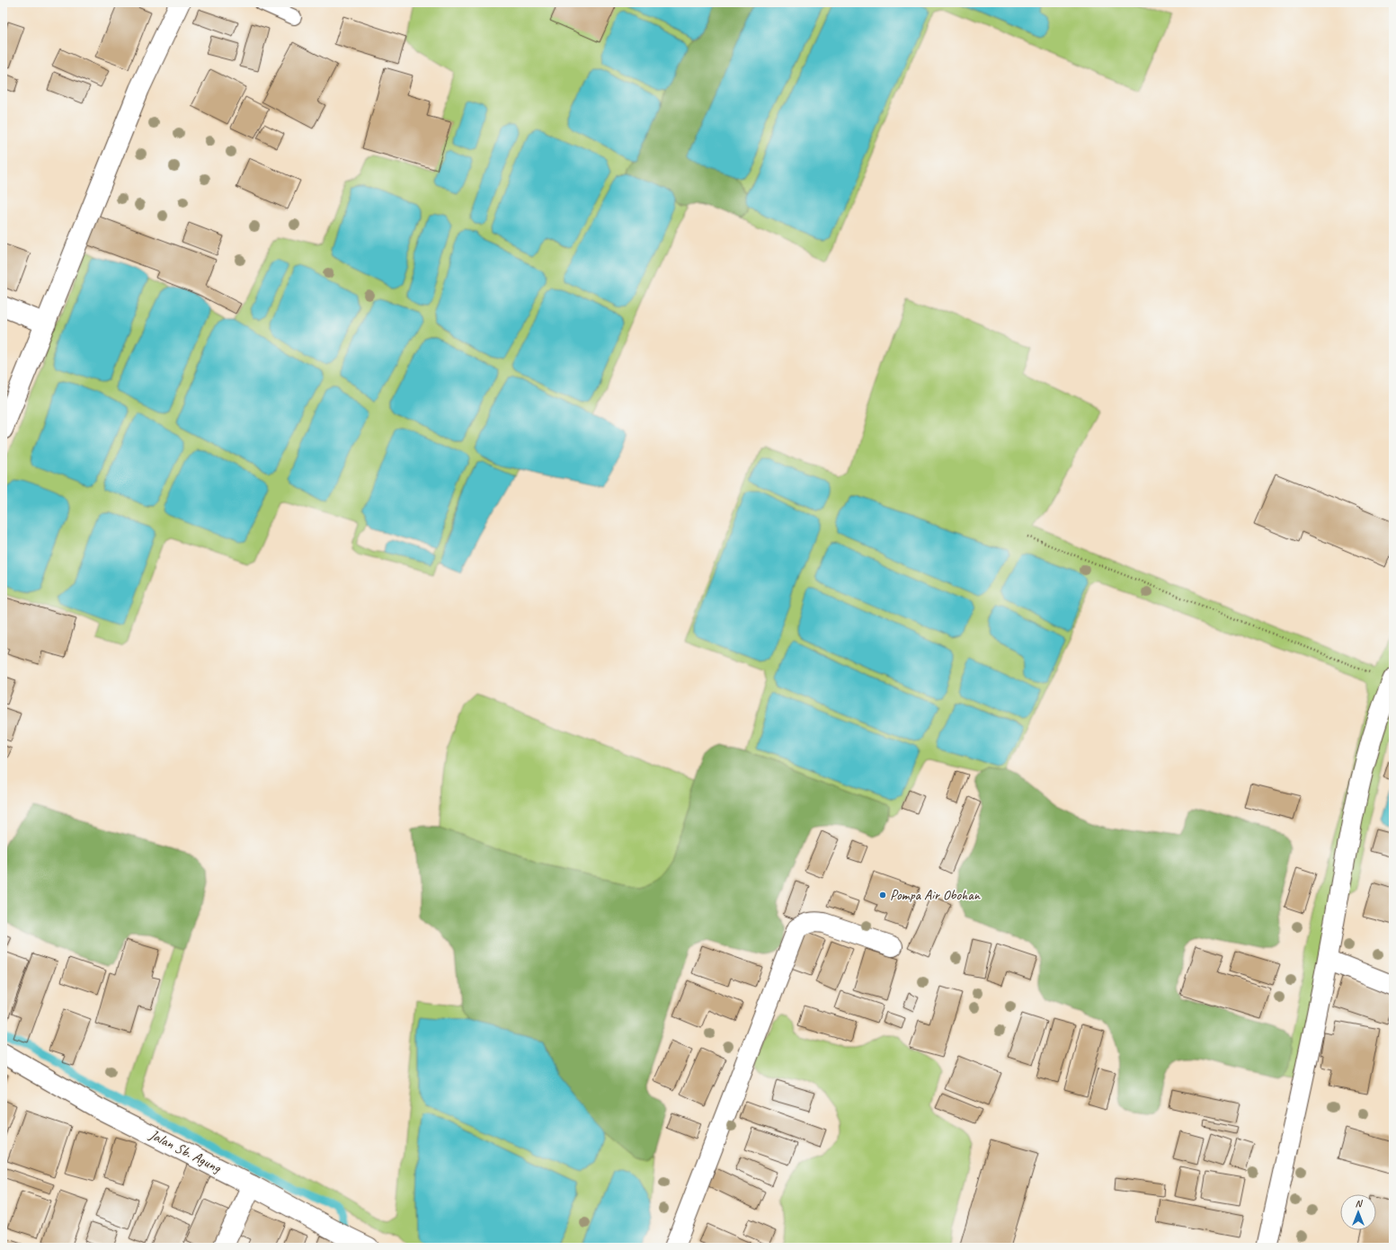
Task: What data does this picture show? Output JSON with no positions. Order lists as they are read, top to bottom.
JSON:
{
  "streets": {
    "street": ["Jalan Sb. Agung"]
  },
  "places": ["Pompa Air Obohan"],
  "north": "top"
}
